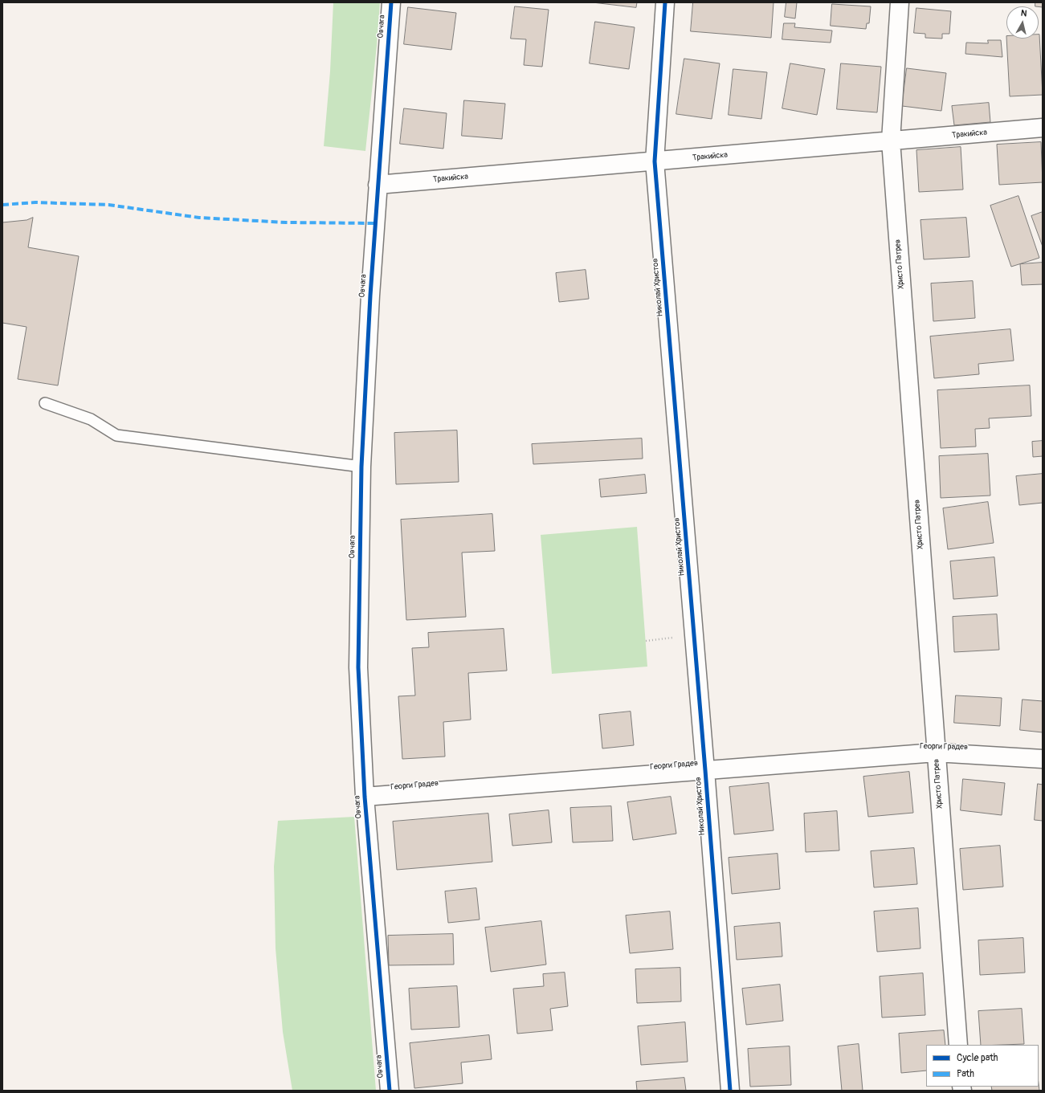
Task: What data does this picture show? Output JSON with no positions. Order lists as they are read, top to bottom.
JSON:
{
  "streets": {
    "street": [
      "Овчага",
      "Тракийска",
      "Христо Патрев",
      "Николай Христов",
      "Георги Градев"
    ]
  },
  "crossings": [
    ["Овчага", "Тракийска"],
    ["Овчага", "Георги Градев"],
    ["Тракийска", "Христо Патрев"],
    ["Тракийска", "Николай Христов"],
    ["Христо Патрев", "Георги Градев"],
    ["Николай Христов", "Георги Градев"]
  ],
  "legend": ["Cycle path", "Path"],
  "north": "top"
}
